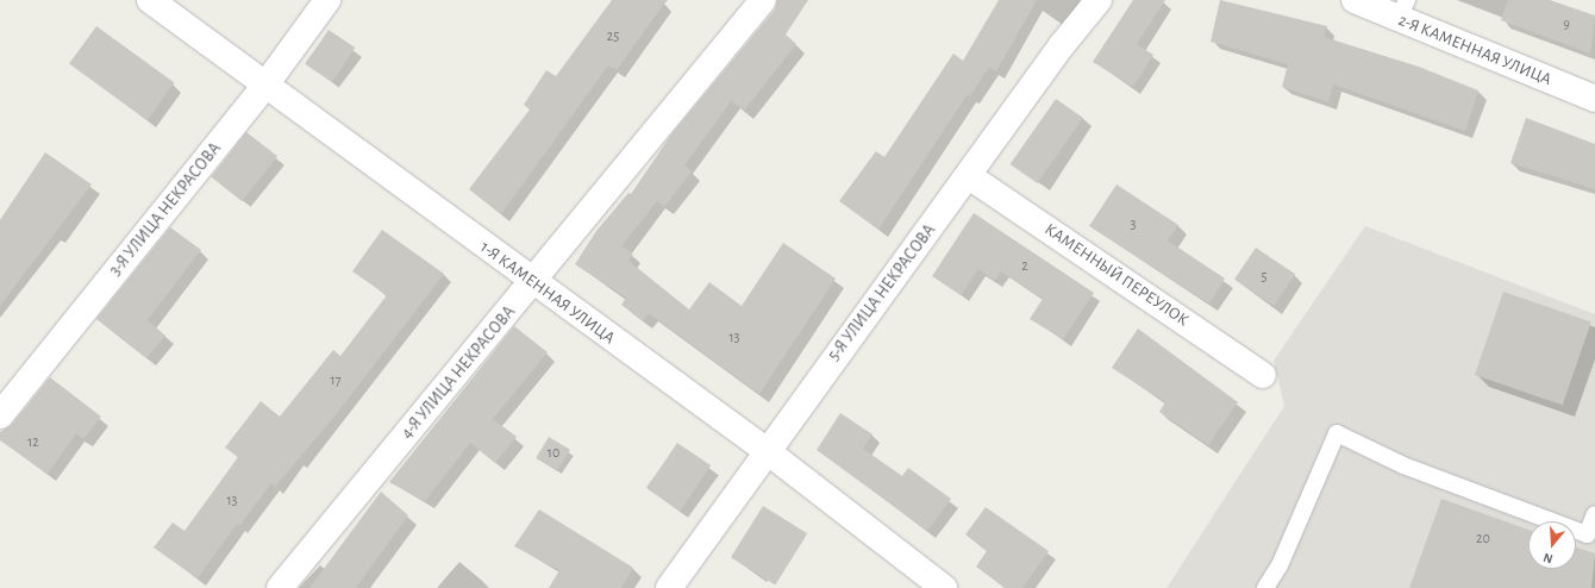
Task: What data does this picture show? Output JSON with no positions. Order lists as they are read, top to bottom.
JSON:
{
  "streets": {
    "street": [
      "2-Я КАМЕННАЯ УЛИЦА",
      "3-Я УЛИЦА НЕКРАСОВА",
      "КАМЕННЫЙ ПЕРЕУЛОК",
      "1-Я КАМЕННАЯ УЛИЦА",
      "5-Я УЛИЦА НЕКРАСОВА",
      "4-Я УЛИЦА НЕКРАСОВА"
    ]
  },
  "crossings": [
    ["3-Я УЛИЦА НЕКРАСОВА", "1-Я КАМЕННАЯ УЛИЦА"],
    ["КАМЕННЫЙ ПЕРЕУЛОК", "5-Я УЛИЦА НЕКРАСОВА"],
    ["1-Я КАМЕННАЯ УЛИЦА", "5-Я УЛИЦА НЕКРАСОВА"],
    ["1-Я КАМЕННАЯ УЛИЦА", "4-Я УЛИЦА НЕКРАСОВА"]
  ],
  "house_numbers": [
    "9",
    "25",
    "3",
    "2",
    "5",
    "13",
    "17",
    "12",
    "10",
    "13",
    "20"
  ],
  "north": "bottom"
}
